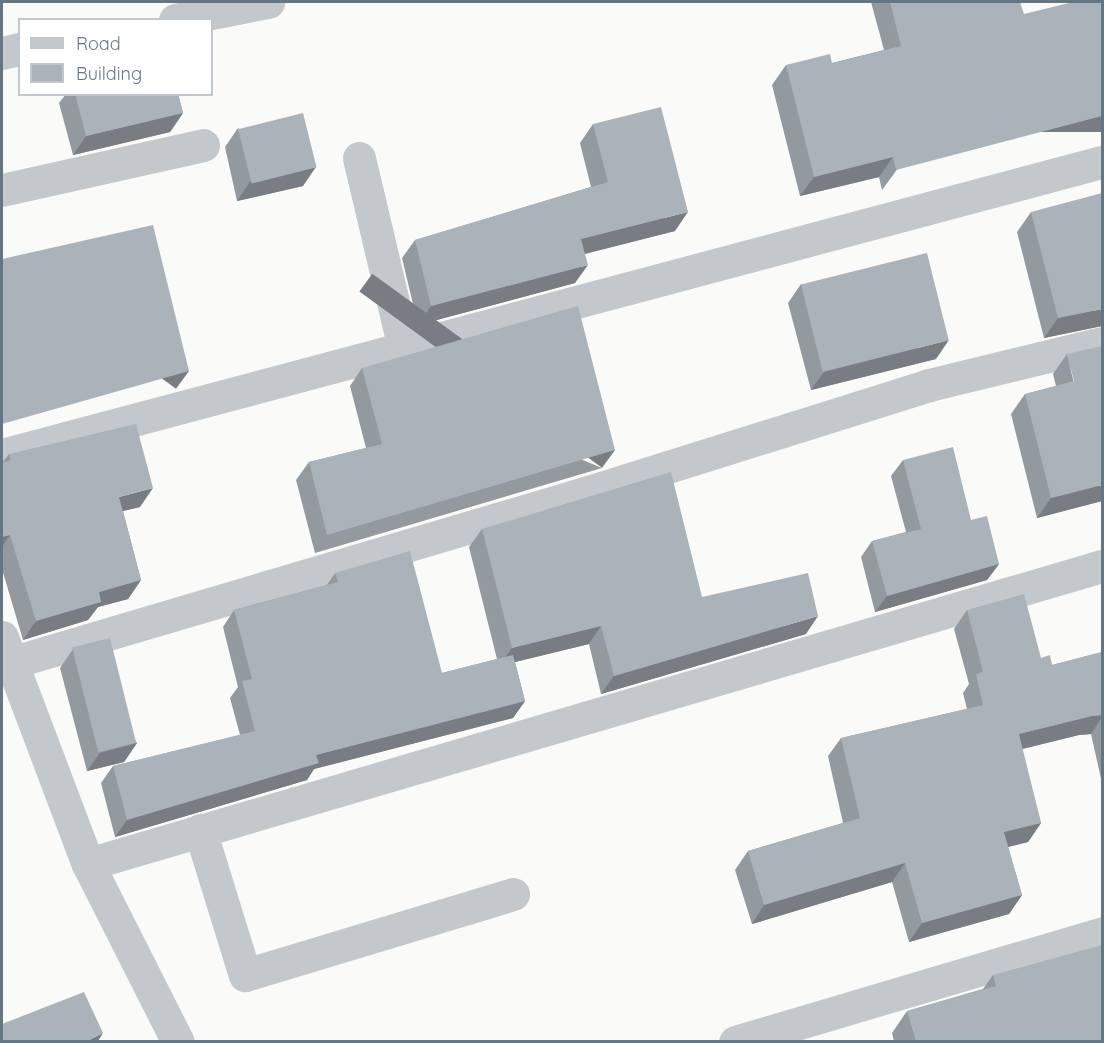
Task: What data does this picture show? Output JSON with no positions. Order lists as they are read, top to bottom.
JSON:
{
  "legend": ["Road", "Building"]
}
